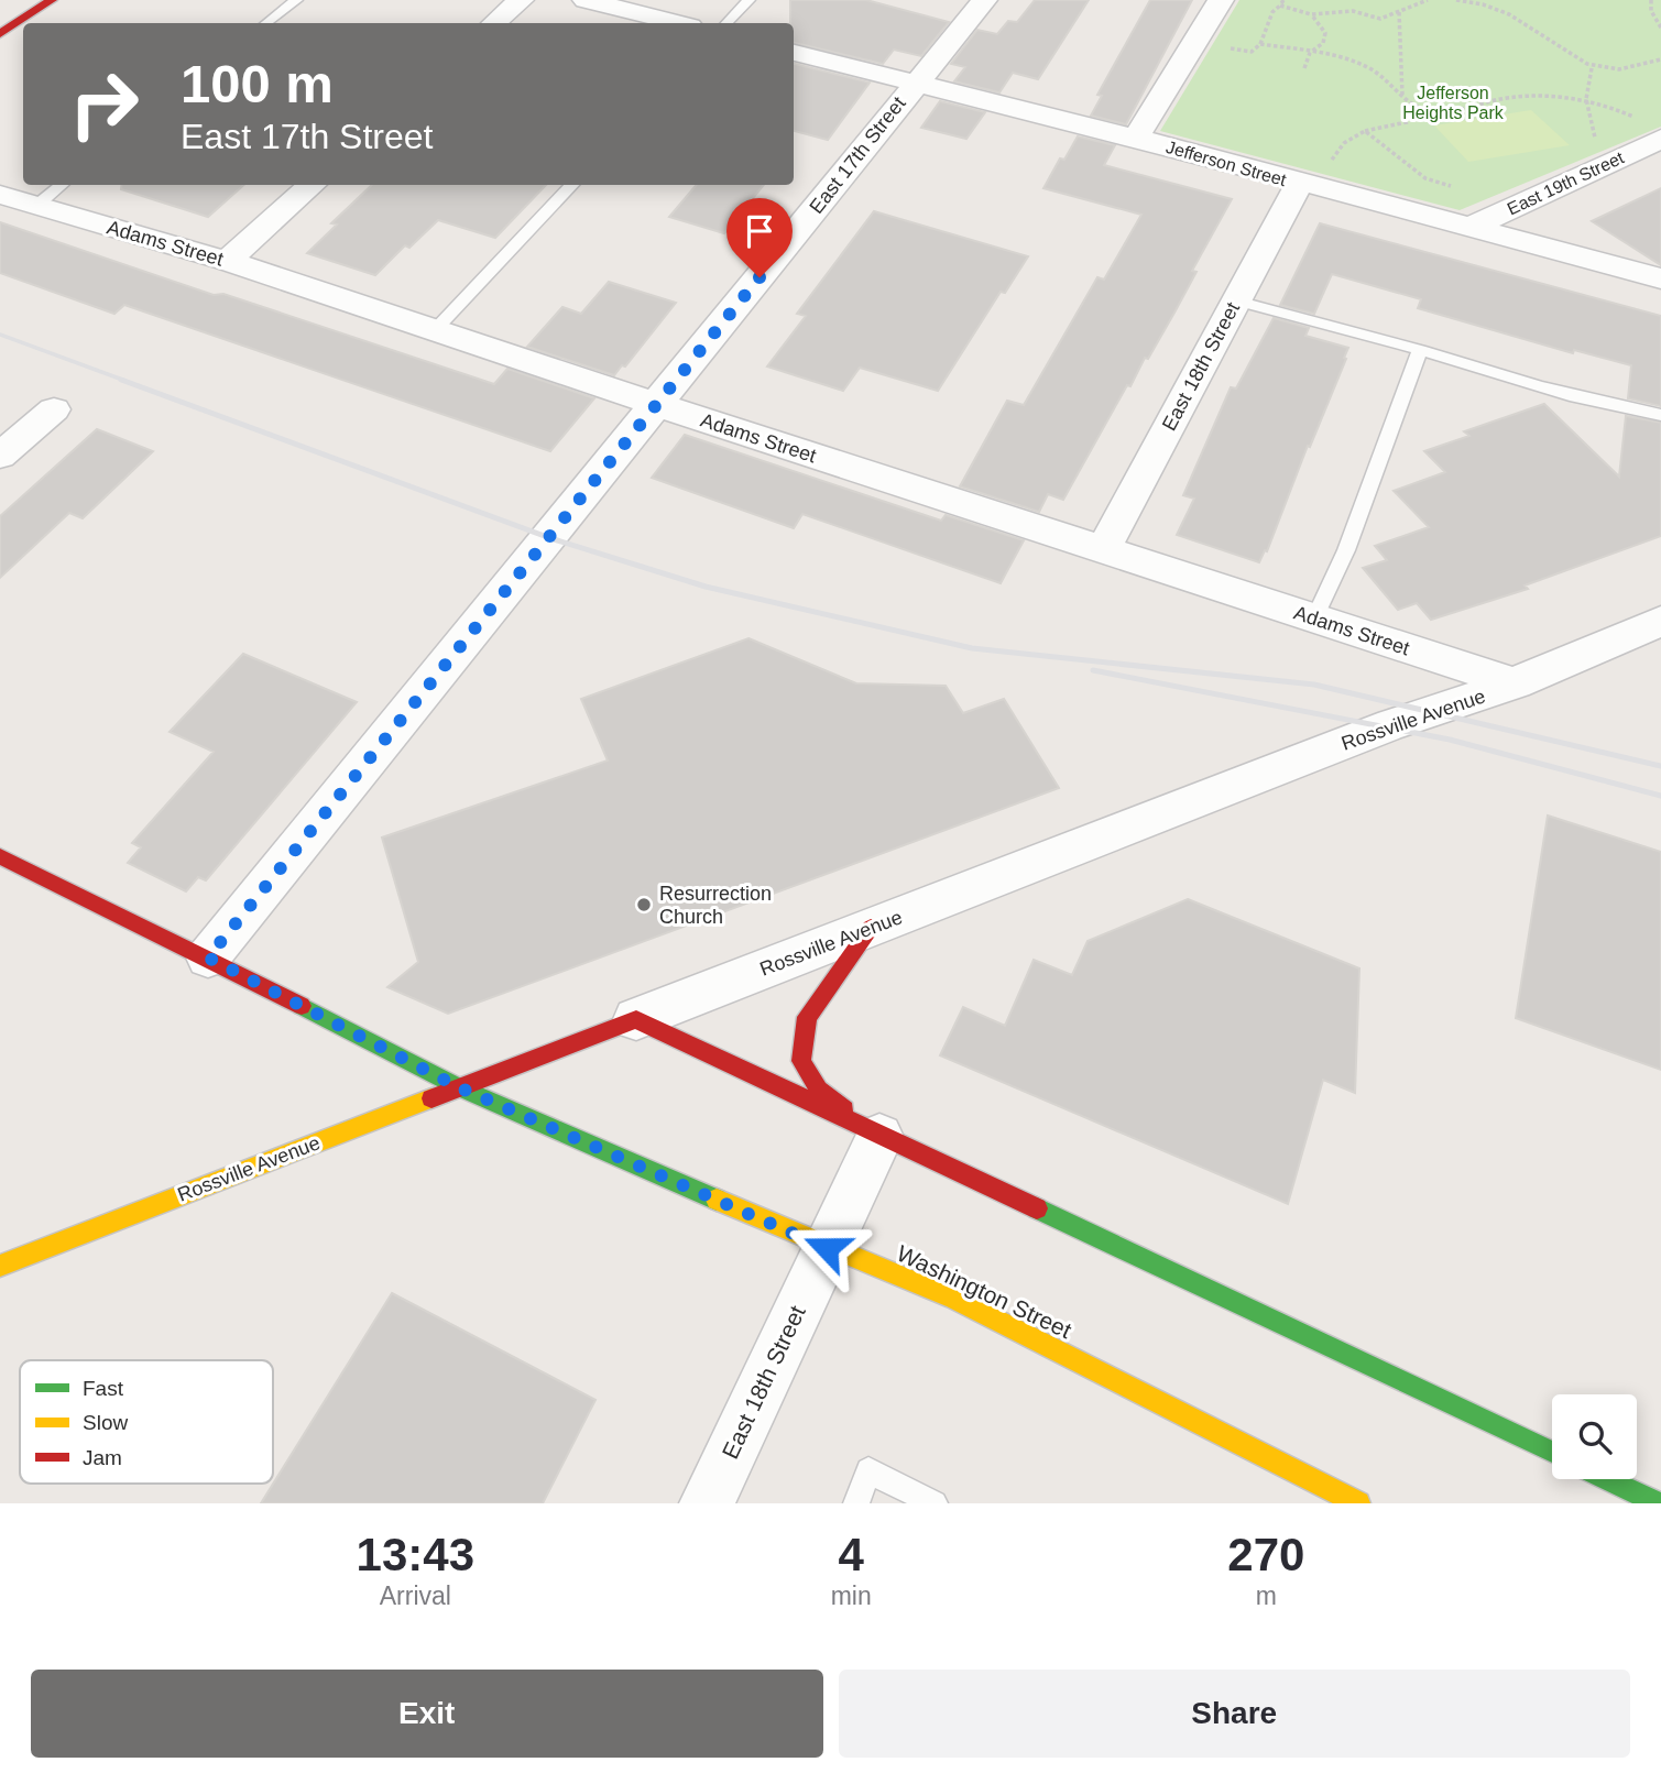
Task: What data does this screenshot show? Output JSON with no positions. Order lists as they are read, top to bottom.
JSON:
{
  "streets": {
    "street": [
      "East 17th Street",
      "Jefferson Street",
      "East 19th Street",
      "Adams Street",
      "East 18th Street",
      "Rossville Avenue",
      "Washington Street"
    ]
  },
  "crossings": [
    ["East 17th Street", "Jefferson Street"],
    ["East 17th Street", "Adams Street"],
    ["East 17th Street", "Washington Street"],
    ["Jefferson Street", "East 19th Street"],
    ["Jefferson Street", "East 18th Street"],
    ["Adams Street", "East 18th Street"],
    ["Adams Street", "Rossville Avenue"],
    ["East 18th Street", "Washington Street"],
    ["Rossville Avenue", "Washington Street"]
  ],
  "parks": ["Jefferson Heights Park"],
  "places": ["Resurrection Church"],
  "legend": ["Fast", "Slow", "Jam"],
  "page": {
    "turn": ["100 m", "East 17th Street"],
    "eta": [
      "13:43",
      "Arrival",
      "4",
      "min",
      "270",
      "m"
    ],
    "buttons": ["Exit", "Share"]
  }
}
